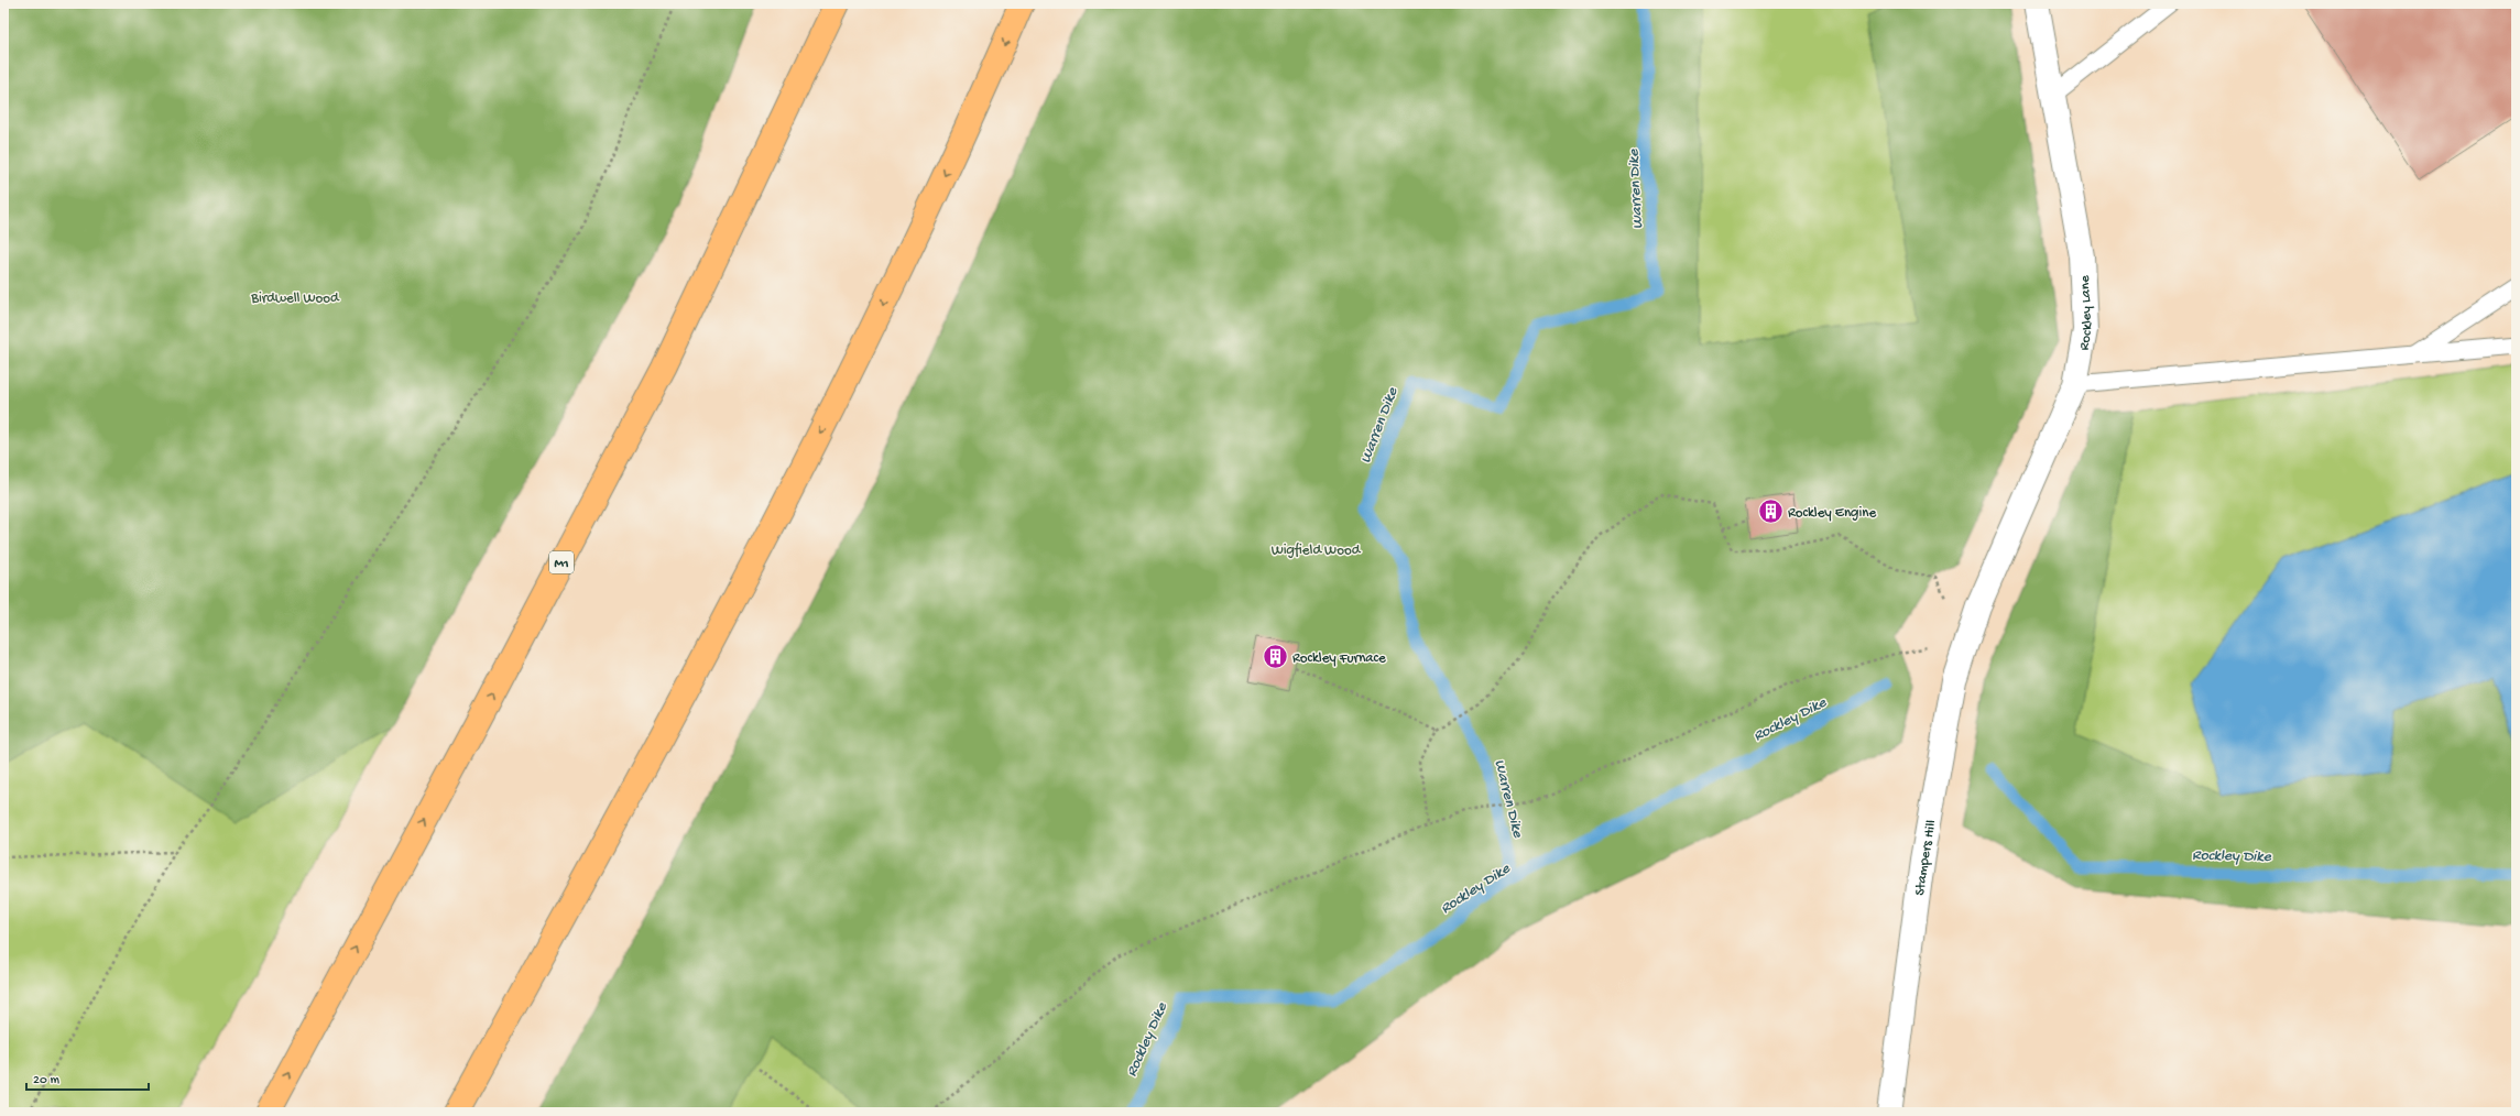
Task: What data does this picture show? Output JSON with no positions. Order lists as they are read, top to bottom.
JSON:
{
  "streets": {
    "highway": ["M1"],
    "street": ["Rockley Lane", "Stampers Hill"]
  },
  "crossings": [
    ["Rockley Lane", "Stampers Hill"]
  ],
  "water": ["Warren Dike", "Rockley Dike"],
  "parks": ["Birdwell Wood", "Wigfield Wood"],
  "places": {
    "building": ["Rockley Engine", "Rockley Furnace"]
  },
  "scale_bar": "20 m"
}
